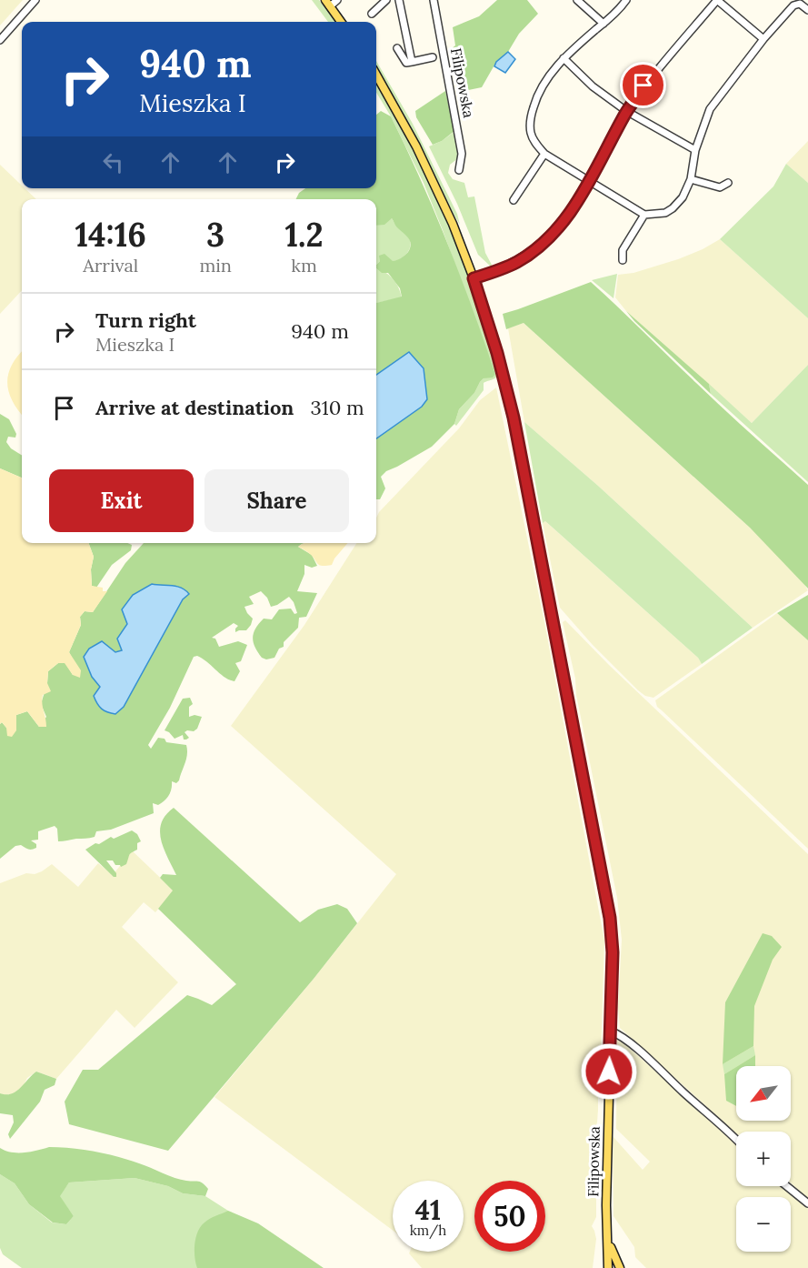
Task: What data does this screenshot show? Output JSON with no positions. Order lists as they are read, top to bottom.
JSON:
{
  "streets": {
    "main road": ["Filipowska"]
  },
  "north": "bottom left",
  "page": {
    "turn": ["940 m", "Mieszka I"],
    "eta": [
      "14:16",
      "Arrival",
      "3",
      "min",
      "1.2",
      "km"
    ],
    "list": [
      {
        "name": "Turn right",
        "note": "Mieszka I",
        "value": "940 m"
      },
      {
        "name": "Arrive at destination",
        "value": "310 m"
      }
    ],
    "buttons": ["Exit", "Share"],
    "map_buttons": ["+", "−"],
    "speed": "41 km/h",
    "limit": "50"
  }
}
